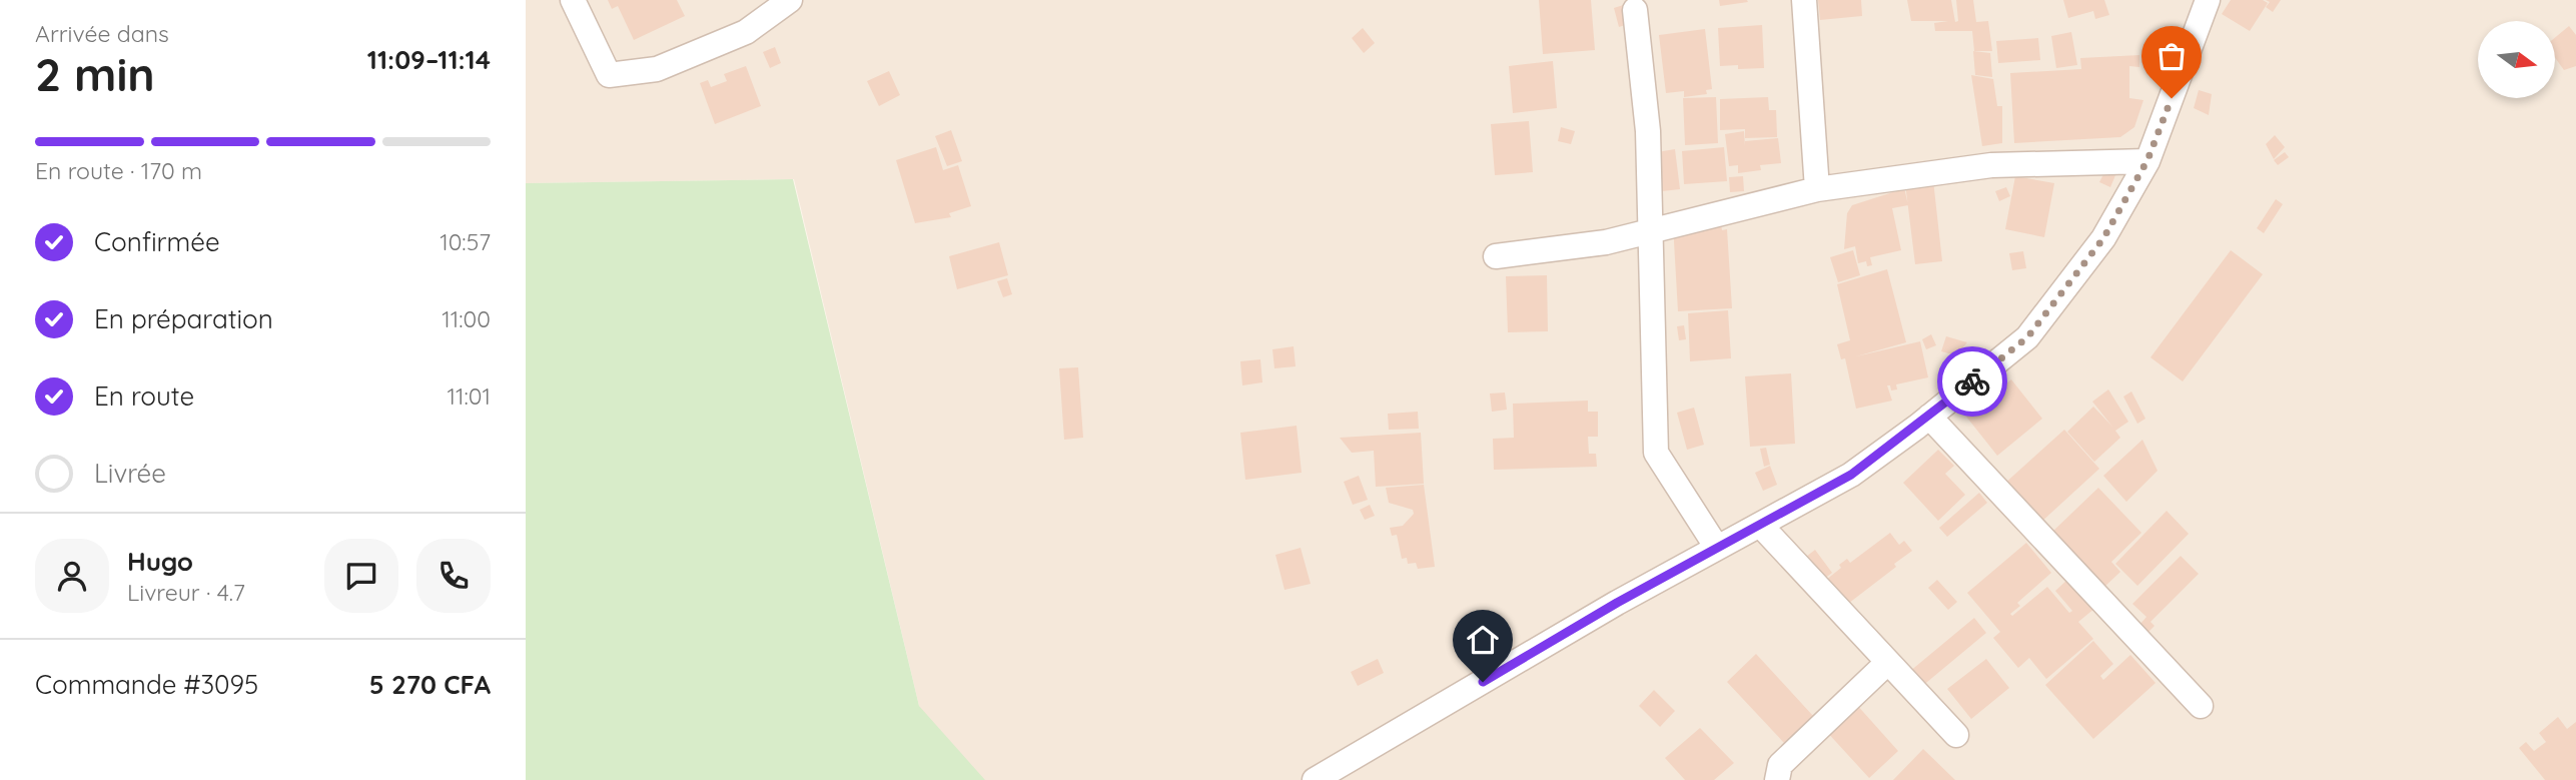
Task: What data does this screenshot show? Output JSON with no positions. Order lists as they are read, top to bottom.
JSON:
{
  "north": "right",
  "page": {
    "heading": ["2 min", "Arrivée dans", "11:09–11:14"],
    "panel": [
      "Hugo",
      "Livreur · 4.7",
      "Commande #3095",
      "5 270 CFA"
    ],
    "bar": "En route · 170 m",
    "list": [
      ["Confirmée", "10:57"],
      ["En préparation", "11:00"],
      ["En route", "11:01"],
      "Livrée"
    ]
  }
}
